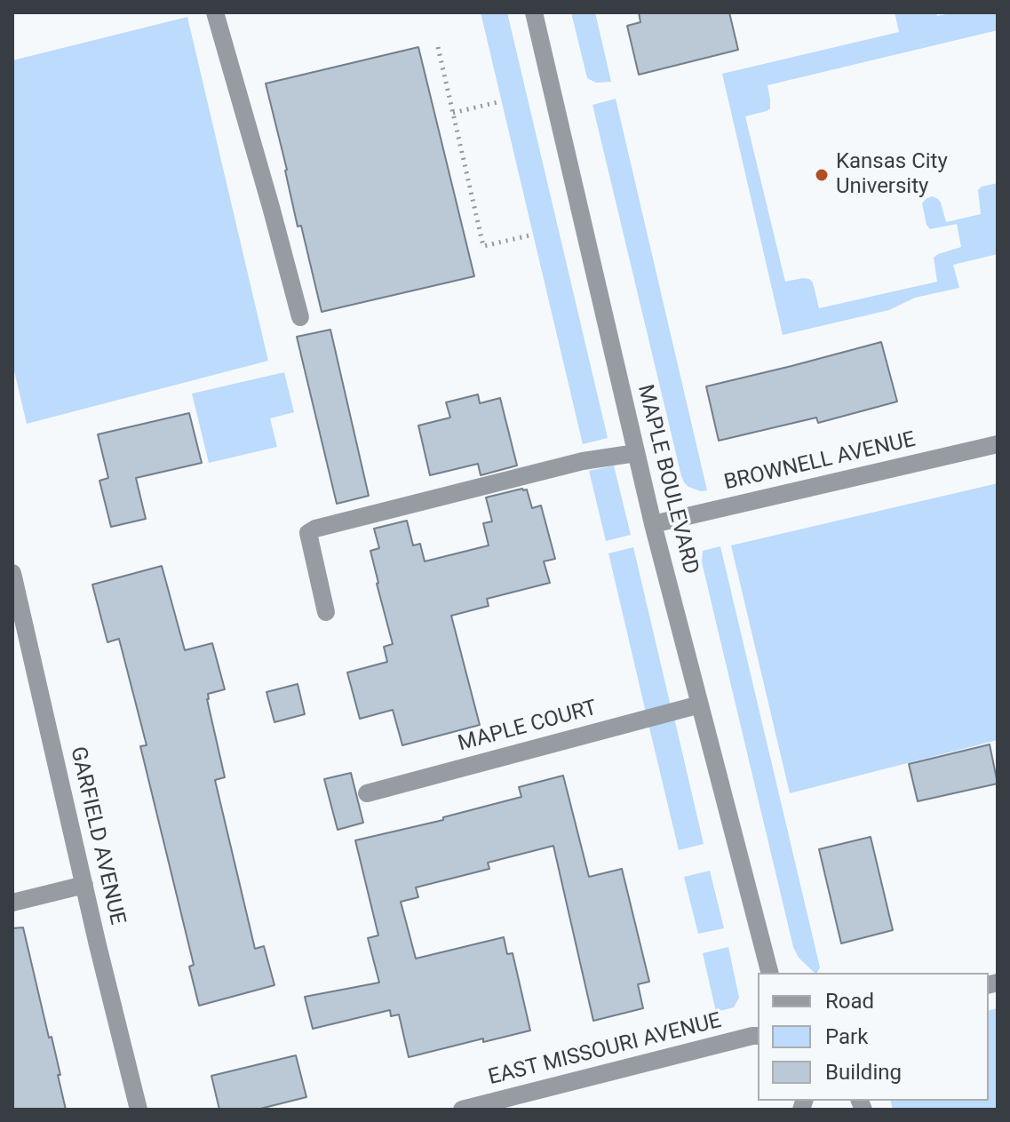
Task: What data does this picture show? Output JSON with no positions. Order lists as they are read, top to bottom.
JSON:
{
  "streets": {
    "street": [
      "BROWNELL AVENUE",
      "MAPLE BOULEVARD",
      "MAPLE COURT",
      "GARFIELD AVENUE",
      "EAST MISSOURI AVENUE"
    ]
  },
  "crossings": [
    ["BROWNELL AVENUE", "MAPLE BOULEVARD"],
    ["MAPLE BOULEVARD", "MAPLE COURT"]
  ],
  "places": ["Kansas City University"],
  "legend": ["Road", "Park", "Building"]
}
